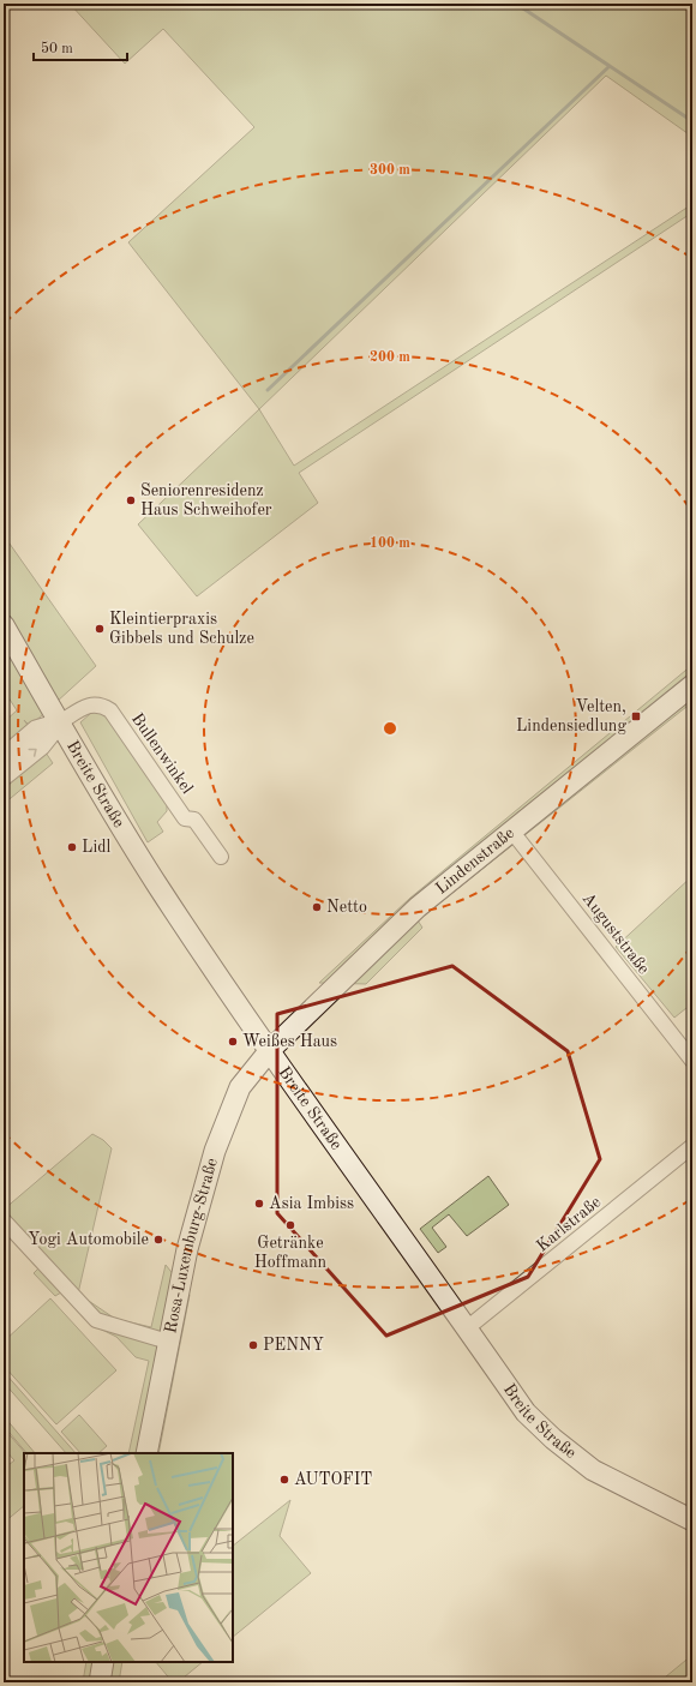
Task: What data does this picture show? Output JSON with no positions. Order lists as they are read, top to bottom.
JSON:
{
  "streets": {
    "main road": ["Breite Straße", "Lindenstraße", "Rosa-Luxemburg-Straße"],
    "street": ["Bullenwinkel", "Auguststraße", "Karlstraße"]
  },
  "crossings": [
    ["Bullenwinkel", "Breite Straße"],
    ["Breite Straße", "Lindenstraße"],
    ["Breite Straße", "Karlstraße"],
    ["Breite Straße", "Rosa-Luxemburg-Straße"],
    ["Lindenstraße", "Auguststraße"],
    ["Lindenstraße", "Rosa-Luxemburg-Straße"]
  ],
  "places": {
    "other": [
      "Seniorenresidenz Haus Schweihofer",
      "Kleintierpraxis Gibbels und Schulze",
      "Lidl",
      "Netto",
      "Weißes Haus",
      "Asia Imbiss",
      "Getränke Hoffmann",
      "Yogi Automobile",
      "PENNY",
      "AUTOFIT"
    ],
    "transit": ["Velten, Lindensiedlung"]
  },
  "scale_bar": "50 m",
  "rings": ["300 m", "200 m", "100 m"]
}
